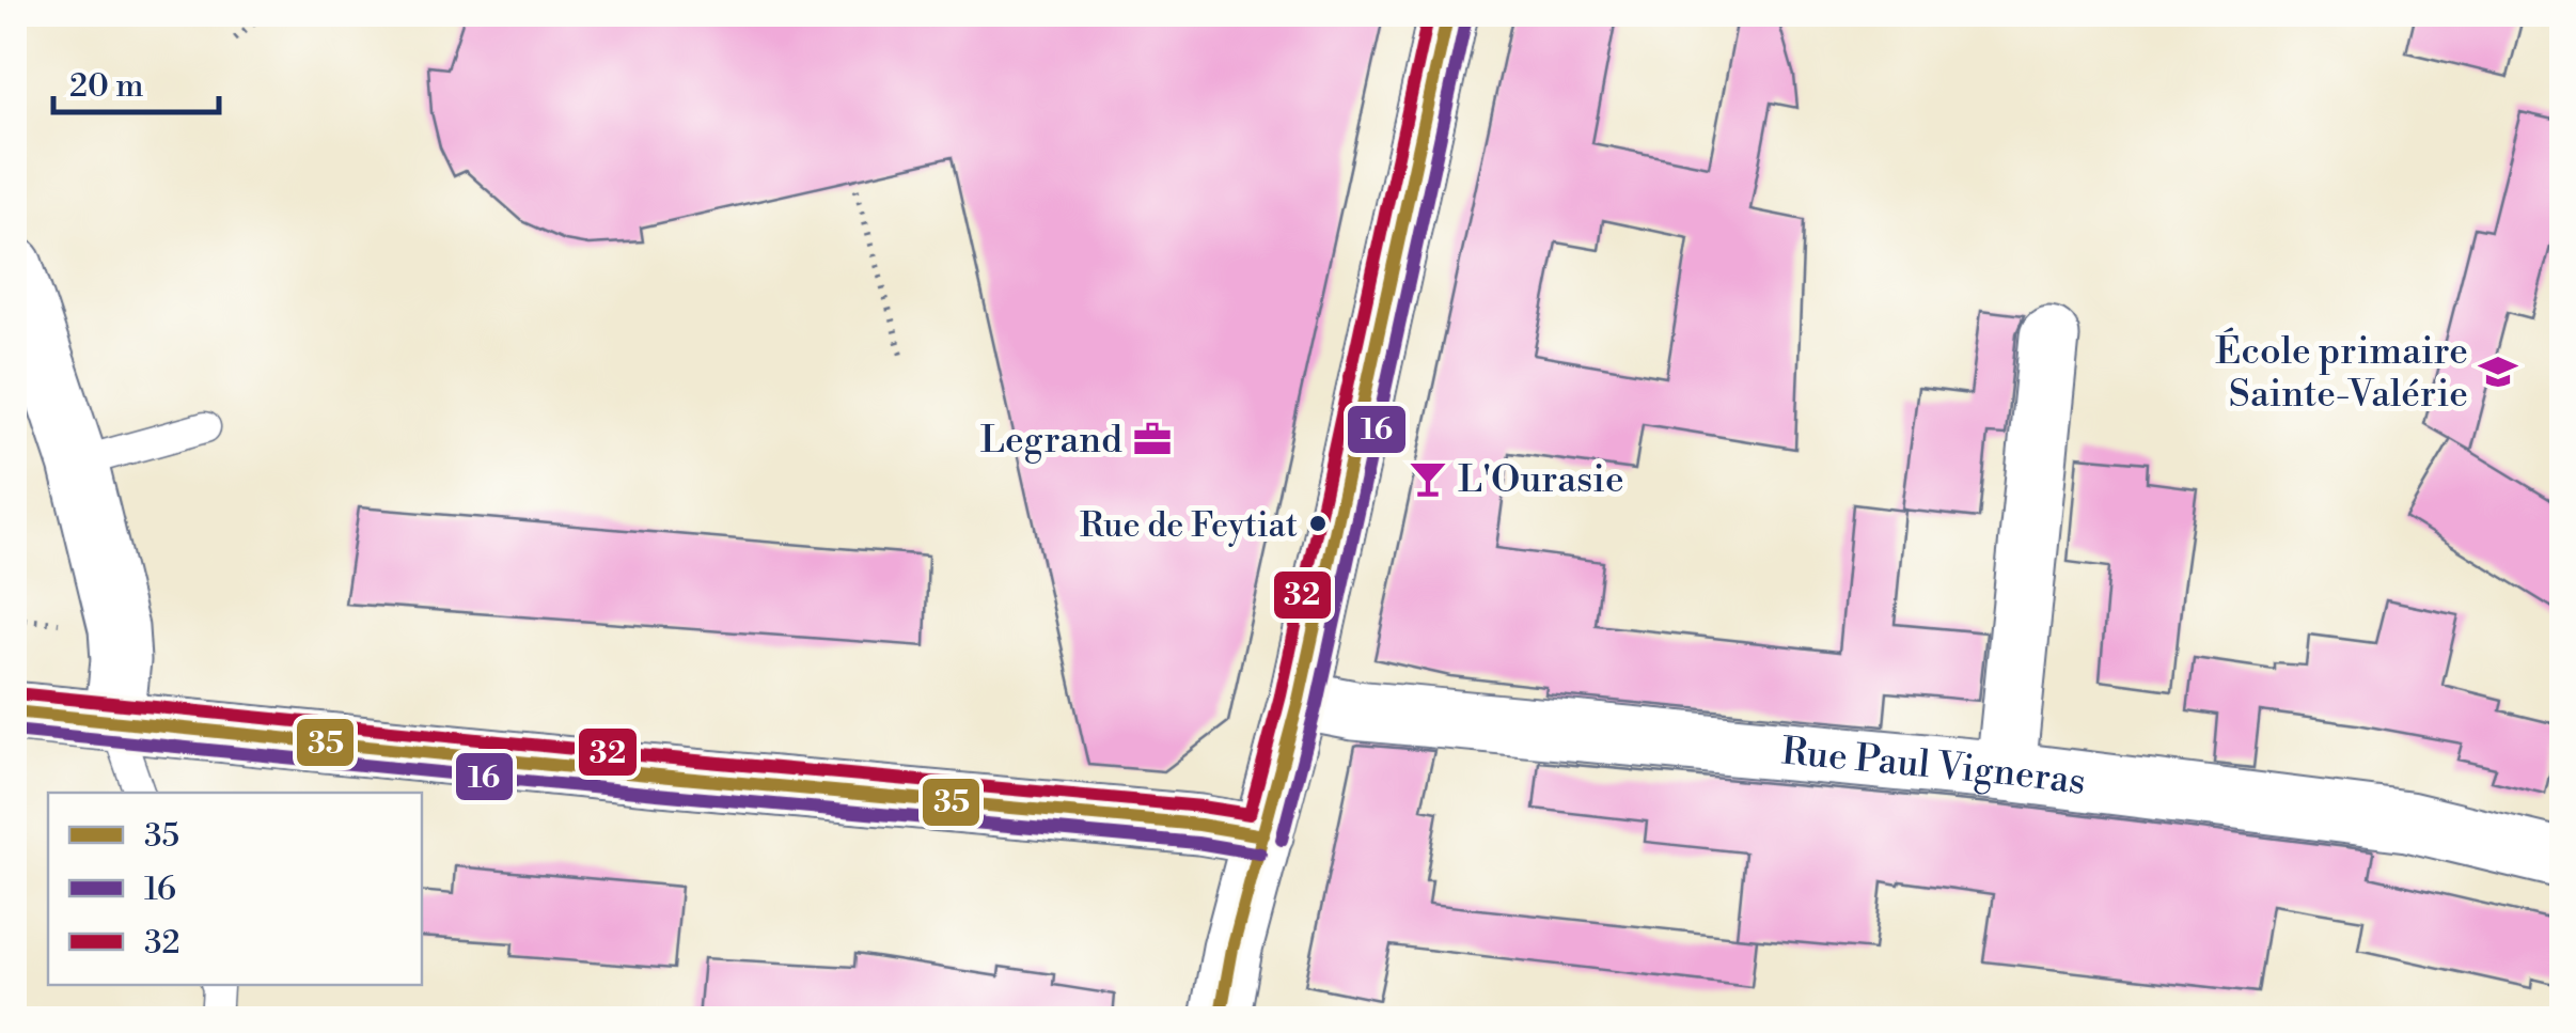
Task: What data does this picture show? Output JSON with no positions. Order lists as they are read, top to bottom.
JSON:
{
  "streets": {
    "main road": ["Rue Paul Vigneras"]
  },
  "places": {
    "school or university": ["École primaire Sainte-Valérie"],
    "office": ["Legrand"],
    "bar": ["L'Ourasie"],
    "other": ["Rue de Feytiat"]
  },
  "lines": ["transit line 35", "transit line 32", "transit line 16"],
  "legend": ["35", "16", "32"],
  "scale_bar": "20 m"
}
